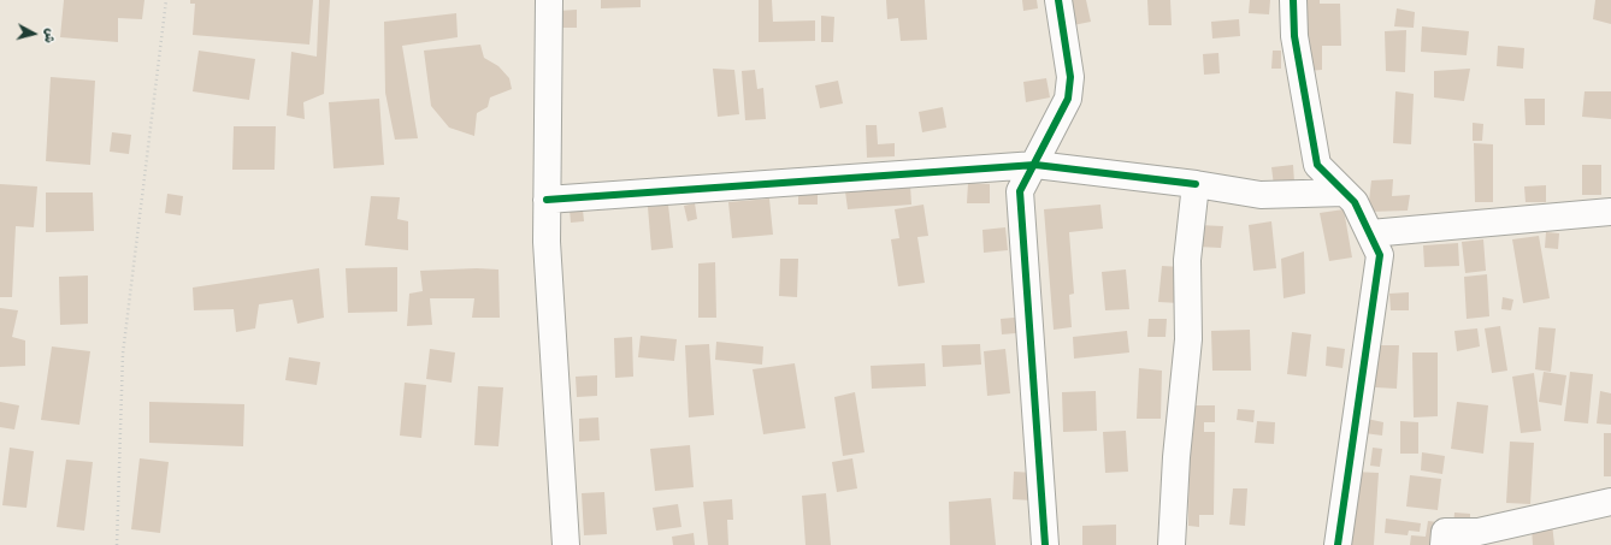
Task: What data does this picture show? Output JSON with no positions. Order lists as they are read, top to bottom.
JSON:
{
  "north": "right"
}
